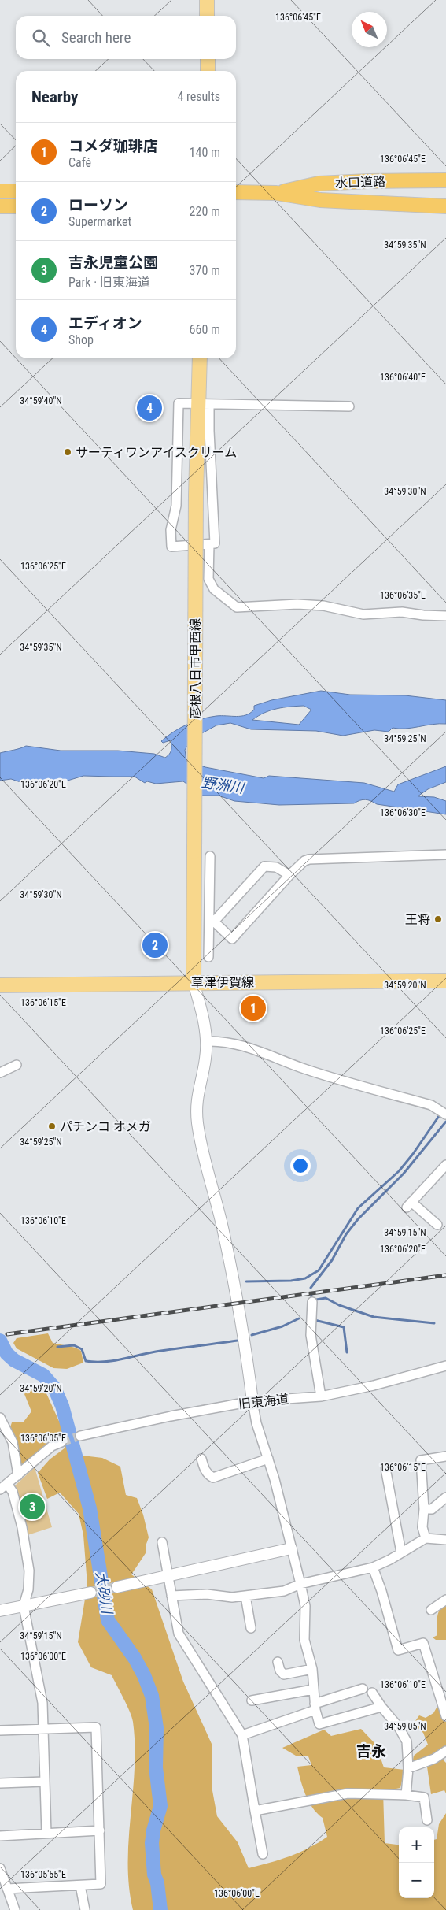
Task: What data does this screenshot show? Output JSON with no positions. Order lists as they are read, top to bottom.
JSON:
{
  "streets": {
    "highway": ["水口道路"],
    "main road": ["彦根八日市甲西線", "草津伊賀線"],
    "street": ["旧東海道"]
  },
  "crossings": [
    ["彦根八日市甲西線", "草津伊賀線"]
  ],
  "districts": ["吉永"],
  "water": ["野洲川", "大砂川"],
  "places": ["サーティワンアイスクリーム", "王将", "パチンコ オメガ"],
  "north": "top left",
  "page": {
    "search": "Search here",
    "heading": ["Nearby", "4 results"],
    "list": [
      {
        "mark": "1",
        "name": "コメダ珈琲店",
        "note": "Café",
        "value": "140 m"
      },
      {
        "mark": "2",
        "name": "ローソン",
        "note": "Supermarket",
        "value": "220 m"
      },
      {
        "mark": "3",
        "name": "吉永児童公園",
        "note": "Park · 旧東海道",
        "value": "370 m"
      },
      {
        "mark": "4",
        "name": "エディオン",
        "note": "Shop",
        "value": "660 m"
      }
    ],
    "pins": [
      "4",
      "2",
      "1",
      "3"
    ],
    "map_buttons": ["+", "−"]
  },
  "coordinates": [
    "136°06'45\"E",
    "34°59'35\"N",
    "136°06'40\"E",
    "34°59'40\"N",
    "34°59'30\"N",
    "136°06'25\"E",
    "136°06'35\"E",
    "34°59'25\"N",
    "136°06'20\"E",
    "136°06'30\"E",
    "34°59'20\"N",
    "136°06'15\"E",
    "136°06'10\"E",
    "34°59'15\"N",
    "136°06'05\"E",
    "136°06'00\"E",
    "34°59'05\"N",
    "136°05'55\"E"
  ]
}
